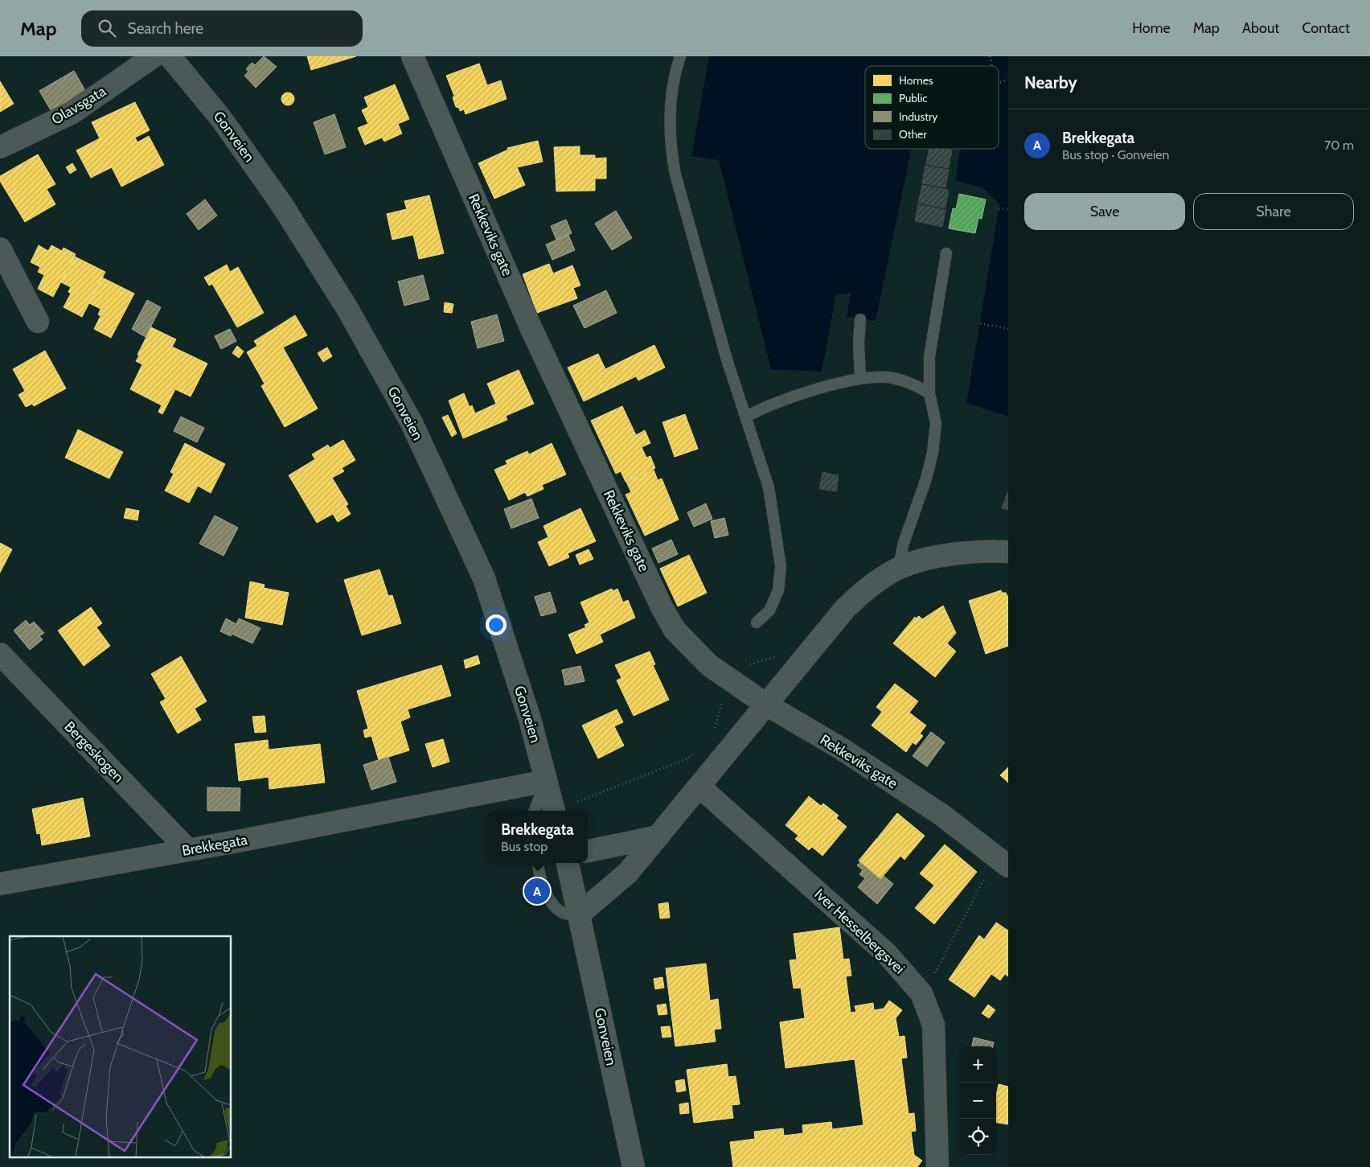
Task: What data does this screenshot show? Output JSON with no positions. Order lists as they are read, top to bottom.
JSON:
{
  "streets": {
    "street": [
      "Olavsgata",
      "Gonveien",
      "Rekkeviks gate",
      "Bergeskogen",
      "Brekkegata",
      "Iver Hesselbergsvei"
    ]
  },
  "crossings": [
    ["Gonveien", "Brekkegata"],
    ["Bergeskogen", "Brekkegata"]
  ],
  "legend": [
    "Homes",
    "Public",
    "Industry",
    "Other"
  ],
  "page": {
    "header": "Map",
    "search": "Search here",
    "nav": [
      "Home",
      "Map",
      "About",
      "Contact"
    ],
    "heading": "Nearby",
    "list": [
      {
        "mark": "A",
        "name": "Brekkegata",
        "note": "Bus stop · Gonveien",
        "value": "70 m"
      }
    ],
    "buttons": ["Save", "Share"],
    "popup": ["Brekkegata", "Bus stop"],
    "pins": "A",
    "map_buttons": ["+", "−"]
  }
}
